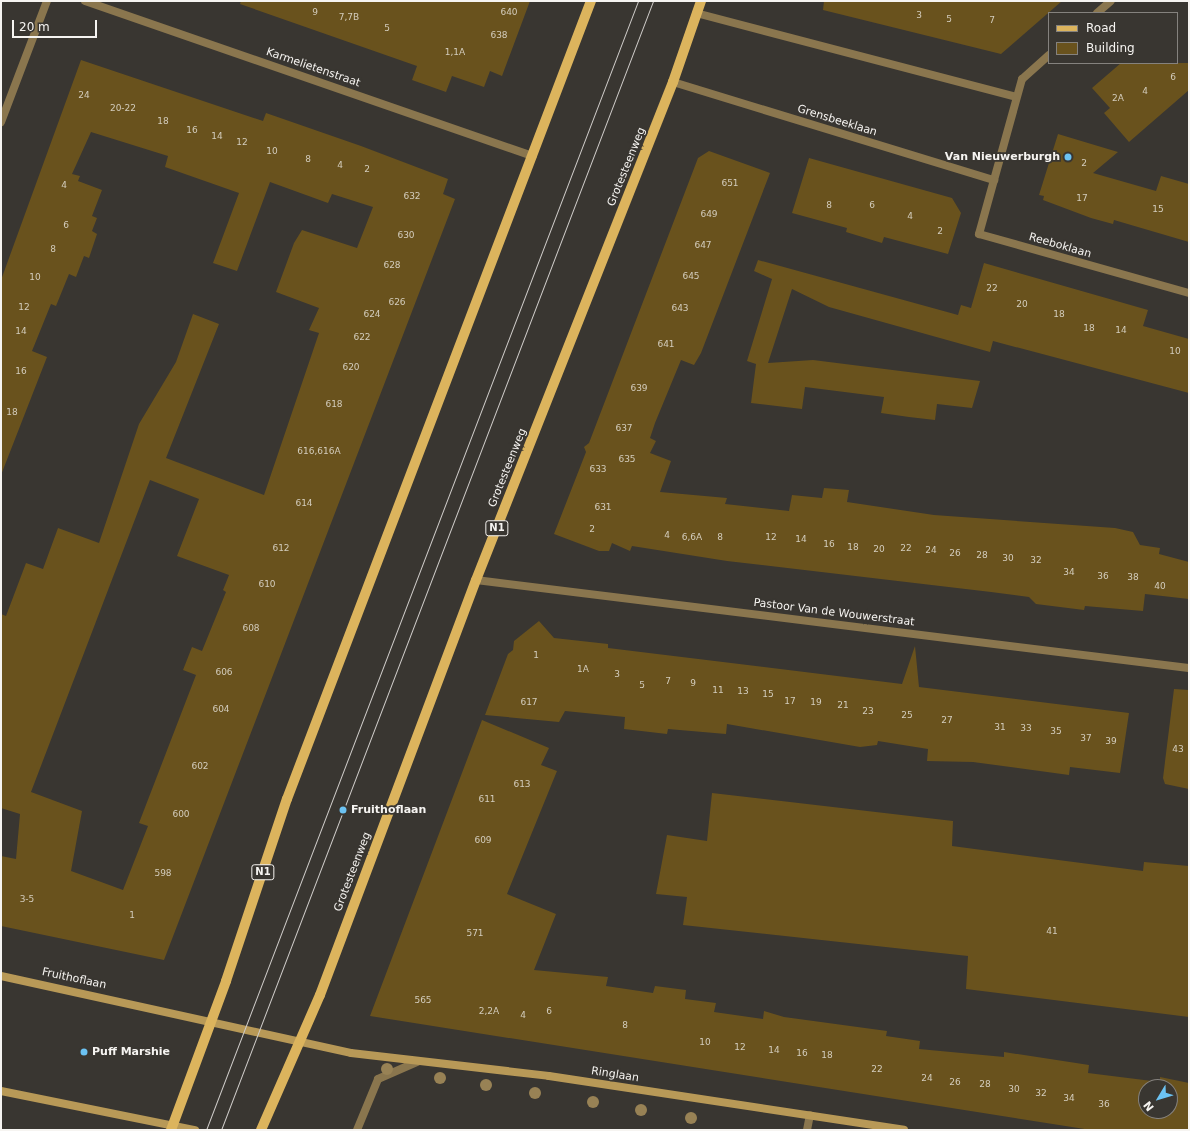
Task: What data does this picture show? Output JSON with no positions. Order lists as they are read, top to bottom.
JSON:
{
  "streets": {
    "main road": ["Grotesteenweg", "N1"],
    "street": [
      "Karmelietenstraat",
      "Grensbeeklaan",
      "Reeboklaan",
      "Pastoor Van de Wouwerstraat",
      "Fruithoflaan",
      "Ringlaan"
    ]
  },
  "crossings": [
    ["Karmelietenstraat", "N1"],
    ["Grensbeeklaan", "Grotesteenweg"],
    ["Grensbeeklaan", "Reeboklaan"],
    ["Grotesteenweg", "N1"],
    ["Grotesteenweg", "Pastoor Van de Wouwerstraat"],
    ["Grotesteenweg", "Fruithoflaan"],
    ["Grotesteenweg", "Ringlaan"],
    ["N1", "Fruithoflaan"],
    ["N1", "Ringlaan"],
    ["Fruithoflaan", "Ringlaan"]
  ],
  "places": ["Van Nieuwerburgh", "Fruithoflaan", "Puff Marshie"],
  "house_numbers": [
    "9",
    "640",
    "3",
    "7,7B",
    "5",
    "7",
    "5",
    "638",
    "1,1A",
    "6",
    "4",
    "24",
    "2A",
    "20-22",
    "18",
    "16",
    "14",
    "12",
    "10",
    "8",
    "2",
    "4",
    "2",
    "651",
    "4",
    "632",
    "17",
    "8",
    "6",
    "15",
    "649",
    "4",
    "6",
    "2",
    "630",
    "647",
    "8",
    "628",
    "645",
    "10",
    "22",
    "626",
    "20",
    "12",
    "643",
    "624",
    "18",
    "18",
    "14",
    "14",
    "622",
    "641",
    "10",
    "620",
    "16",
    "639",
    "618",
    "18",
    "637",
    "616,616A",
    "635",
    "633",
    "614",
    "631",
    "2",
    "4",
    "6,6A",
    "8",
    "12",
    "14",
    "16",
    "18",
    "612",
    "22",
    "20",
    "24",
    "26",
    "28",
    "30",
    "32",
    "34",
    "36",
    "38",
    "610",
    "40",
    "608",
    "1",
    "1A",
    "606",
    "3",
    "7",
    "9",
    "5",
    "11",
    "13",
    "15",
    "17",
    "617",
    "19",
    "21",
    "604",
    "23",
    "25",
    "27",
    "31",
    "33",
    "35",
    "37",
    "39",
    "43",
    "602",
    "613",
    "611",
    "600",
    "609",
    "598",
    "3-5",
    "1",
    "41",
    "571",
    "565",
    "2,2A",
    "6",
    "4",
    "8",
    "10",
    "12",
    "14",
    "16",
    "18",
    "22",
    "24",
    "26",
    "28",
    "30",
    "32",
    "34",
    "36"
  ],
  "legend": ["Road", "Building"],
  "scale_bar": "20 m",
  "north": "bottom left"
}
